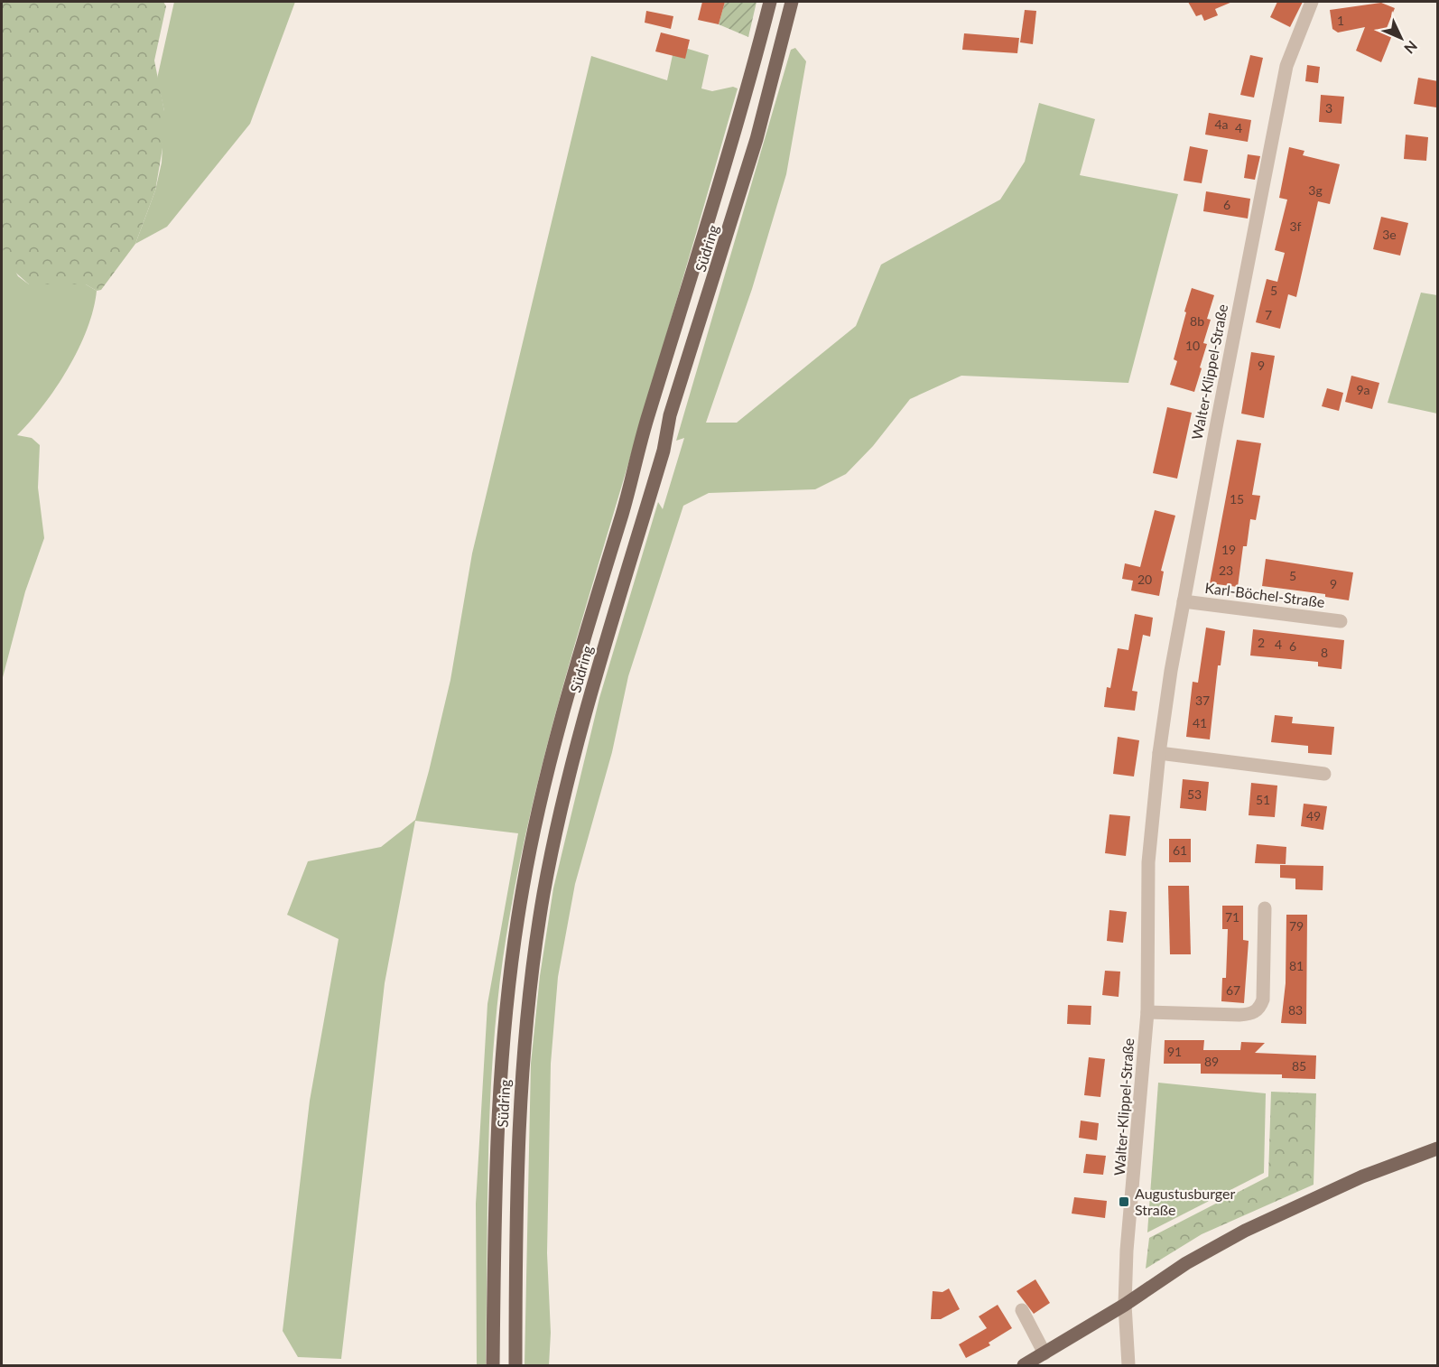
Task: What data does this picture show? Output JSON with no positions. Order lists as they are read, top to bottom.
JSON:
{
  "streets": {
    "main road": ["Südring"],
    "street": ["Walter-Klippel-Straße", "Karl-Böchel-Straße"]
  },
  "crossings": [
    ["Walter-Klippel-Straße", "Karl-Böchel-Straße"]
  ],
  "places": {
    "transit": ["Augustusburger Straße"]
  },
  "house_numbers": [
    "1",
    "3",
    "4a",
    "4",
    "3g",
    "6",
    "3f",
    "3e",
    "5",
    "7",
    "8b",
    "10",
    "9",
    "9a",
    "15",
    "19",
    "23",
    "5",
    "20",
    "9",
    "2",
    "4",
    "6",
    "8",
    "37",
    "41",
    "53",
    "51",
    "49",
    "61",
    "71",
    "79",
    "81",
    "67",
    "83",
    "91",
    "89",
    "85"
  ],
  "north": "bottom right"
}
